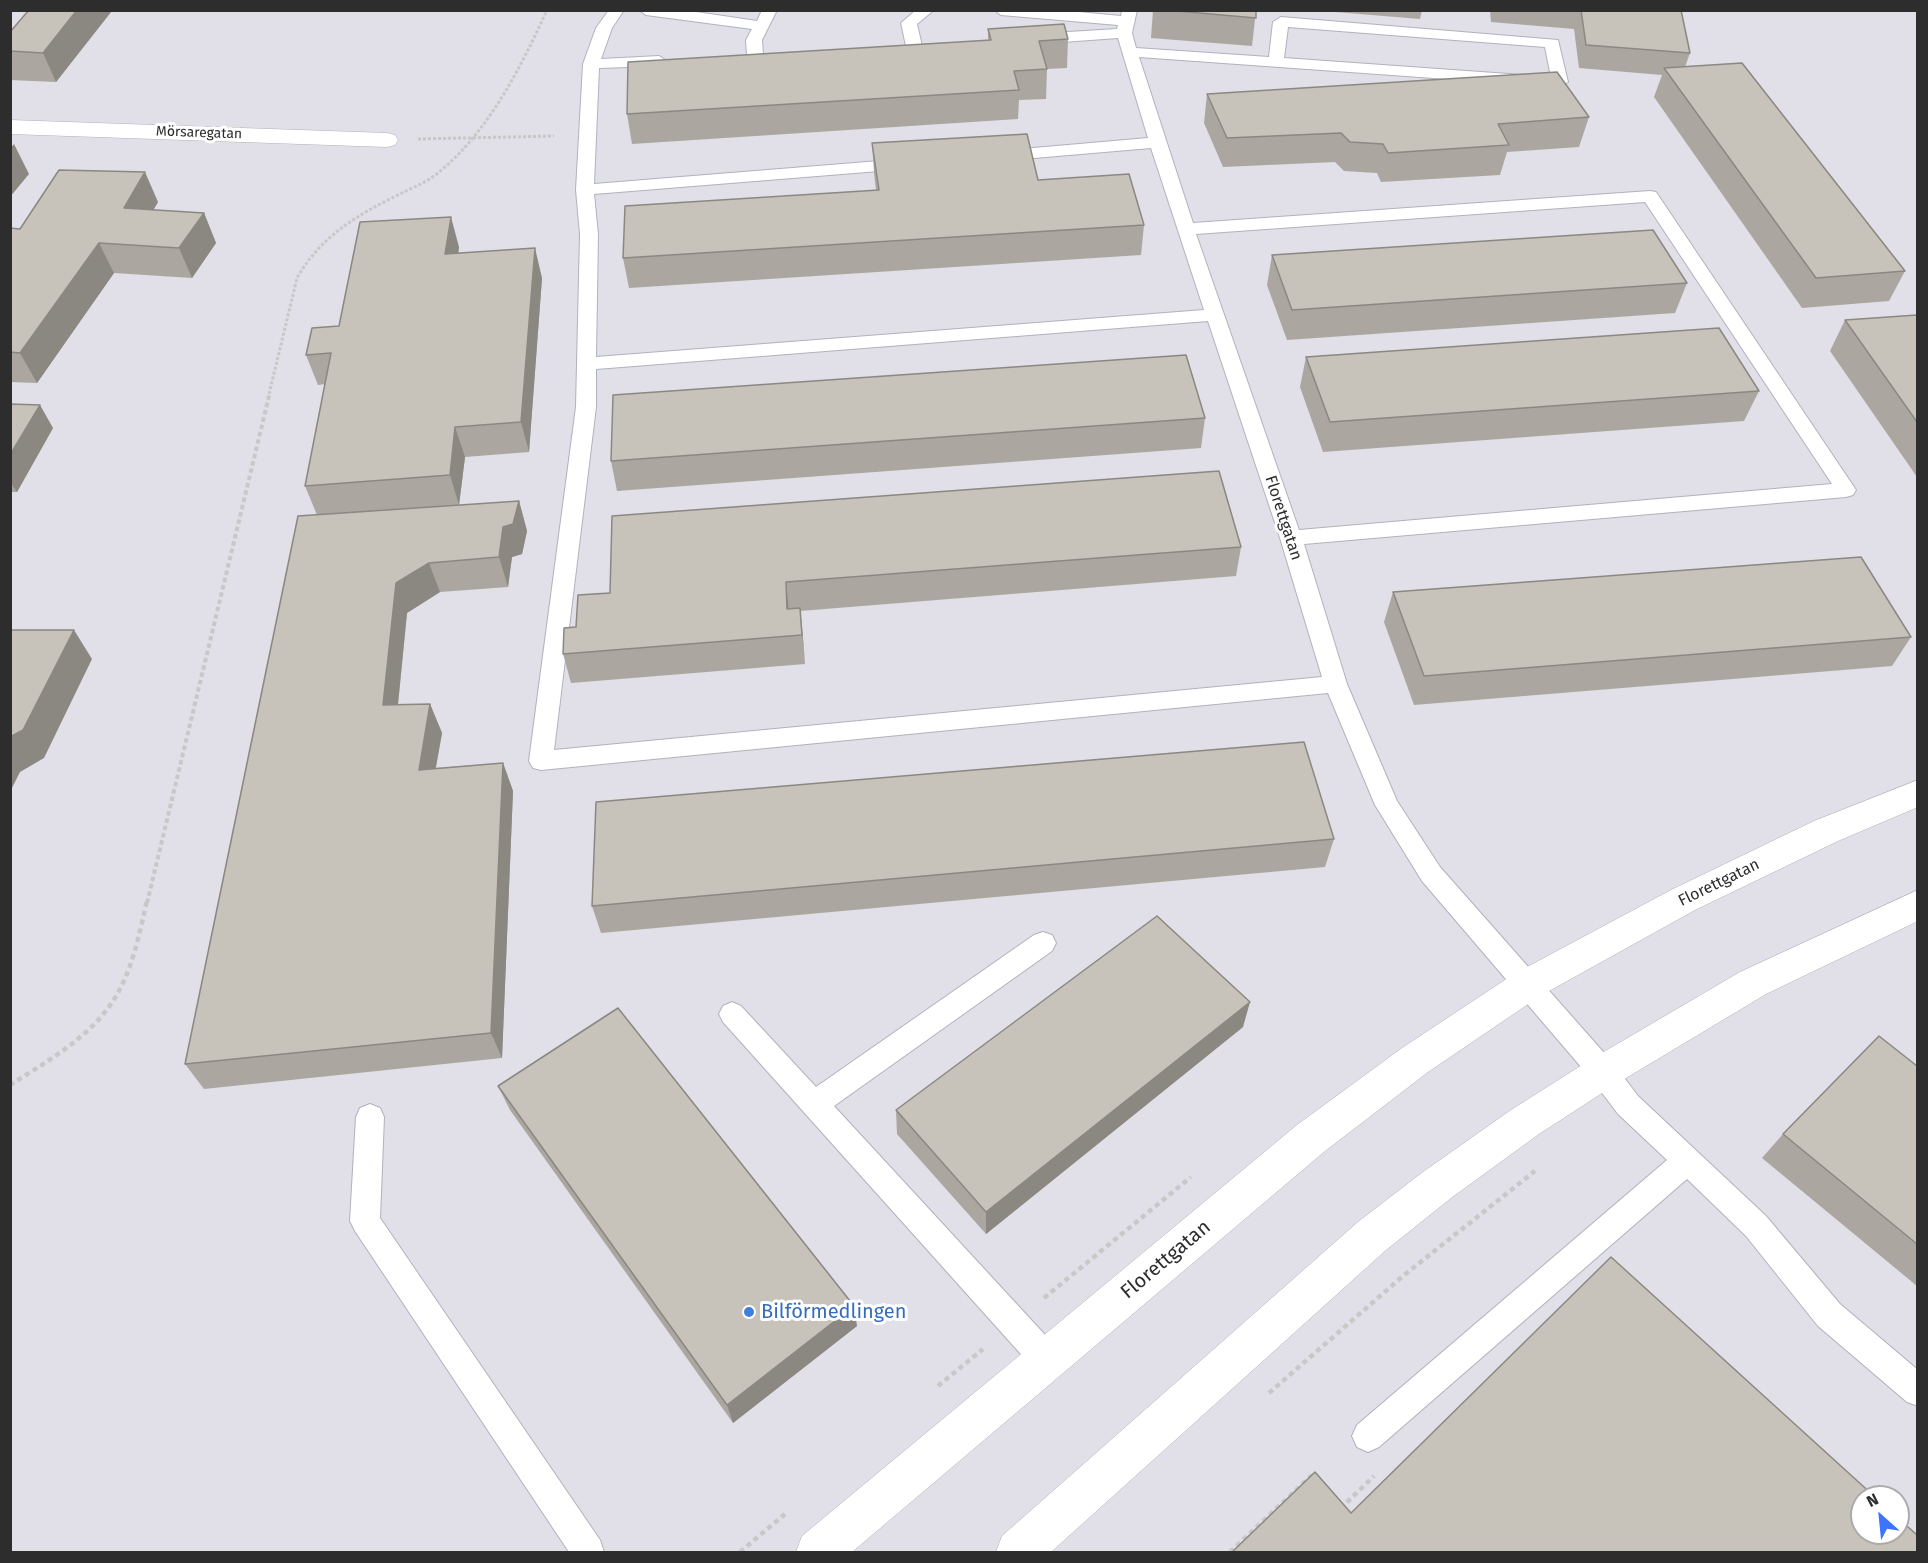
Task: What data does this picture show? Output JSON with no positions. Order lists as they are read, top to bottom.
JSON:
{
  "streets": {
    "street": ["Mörsaregatan", "Florettgatan"]
  },
  "places": ["Bilförmedlingen"],
  "north": "top left"
}
